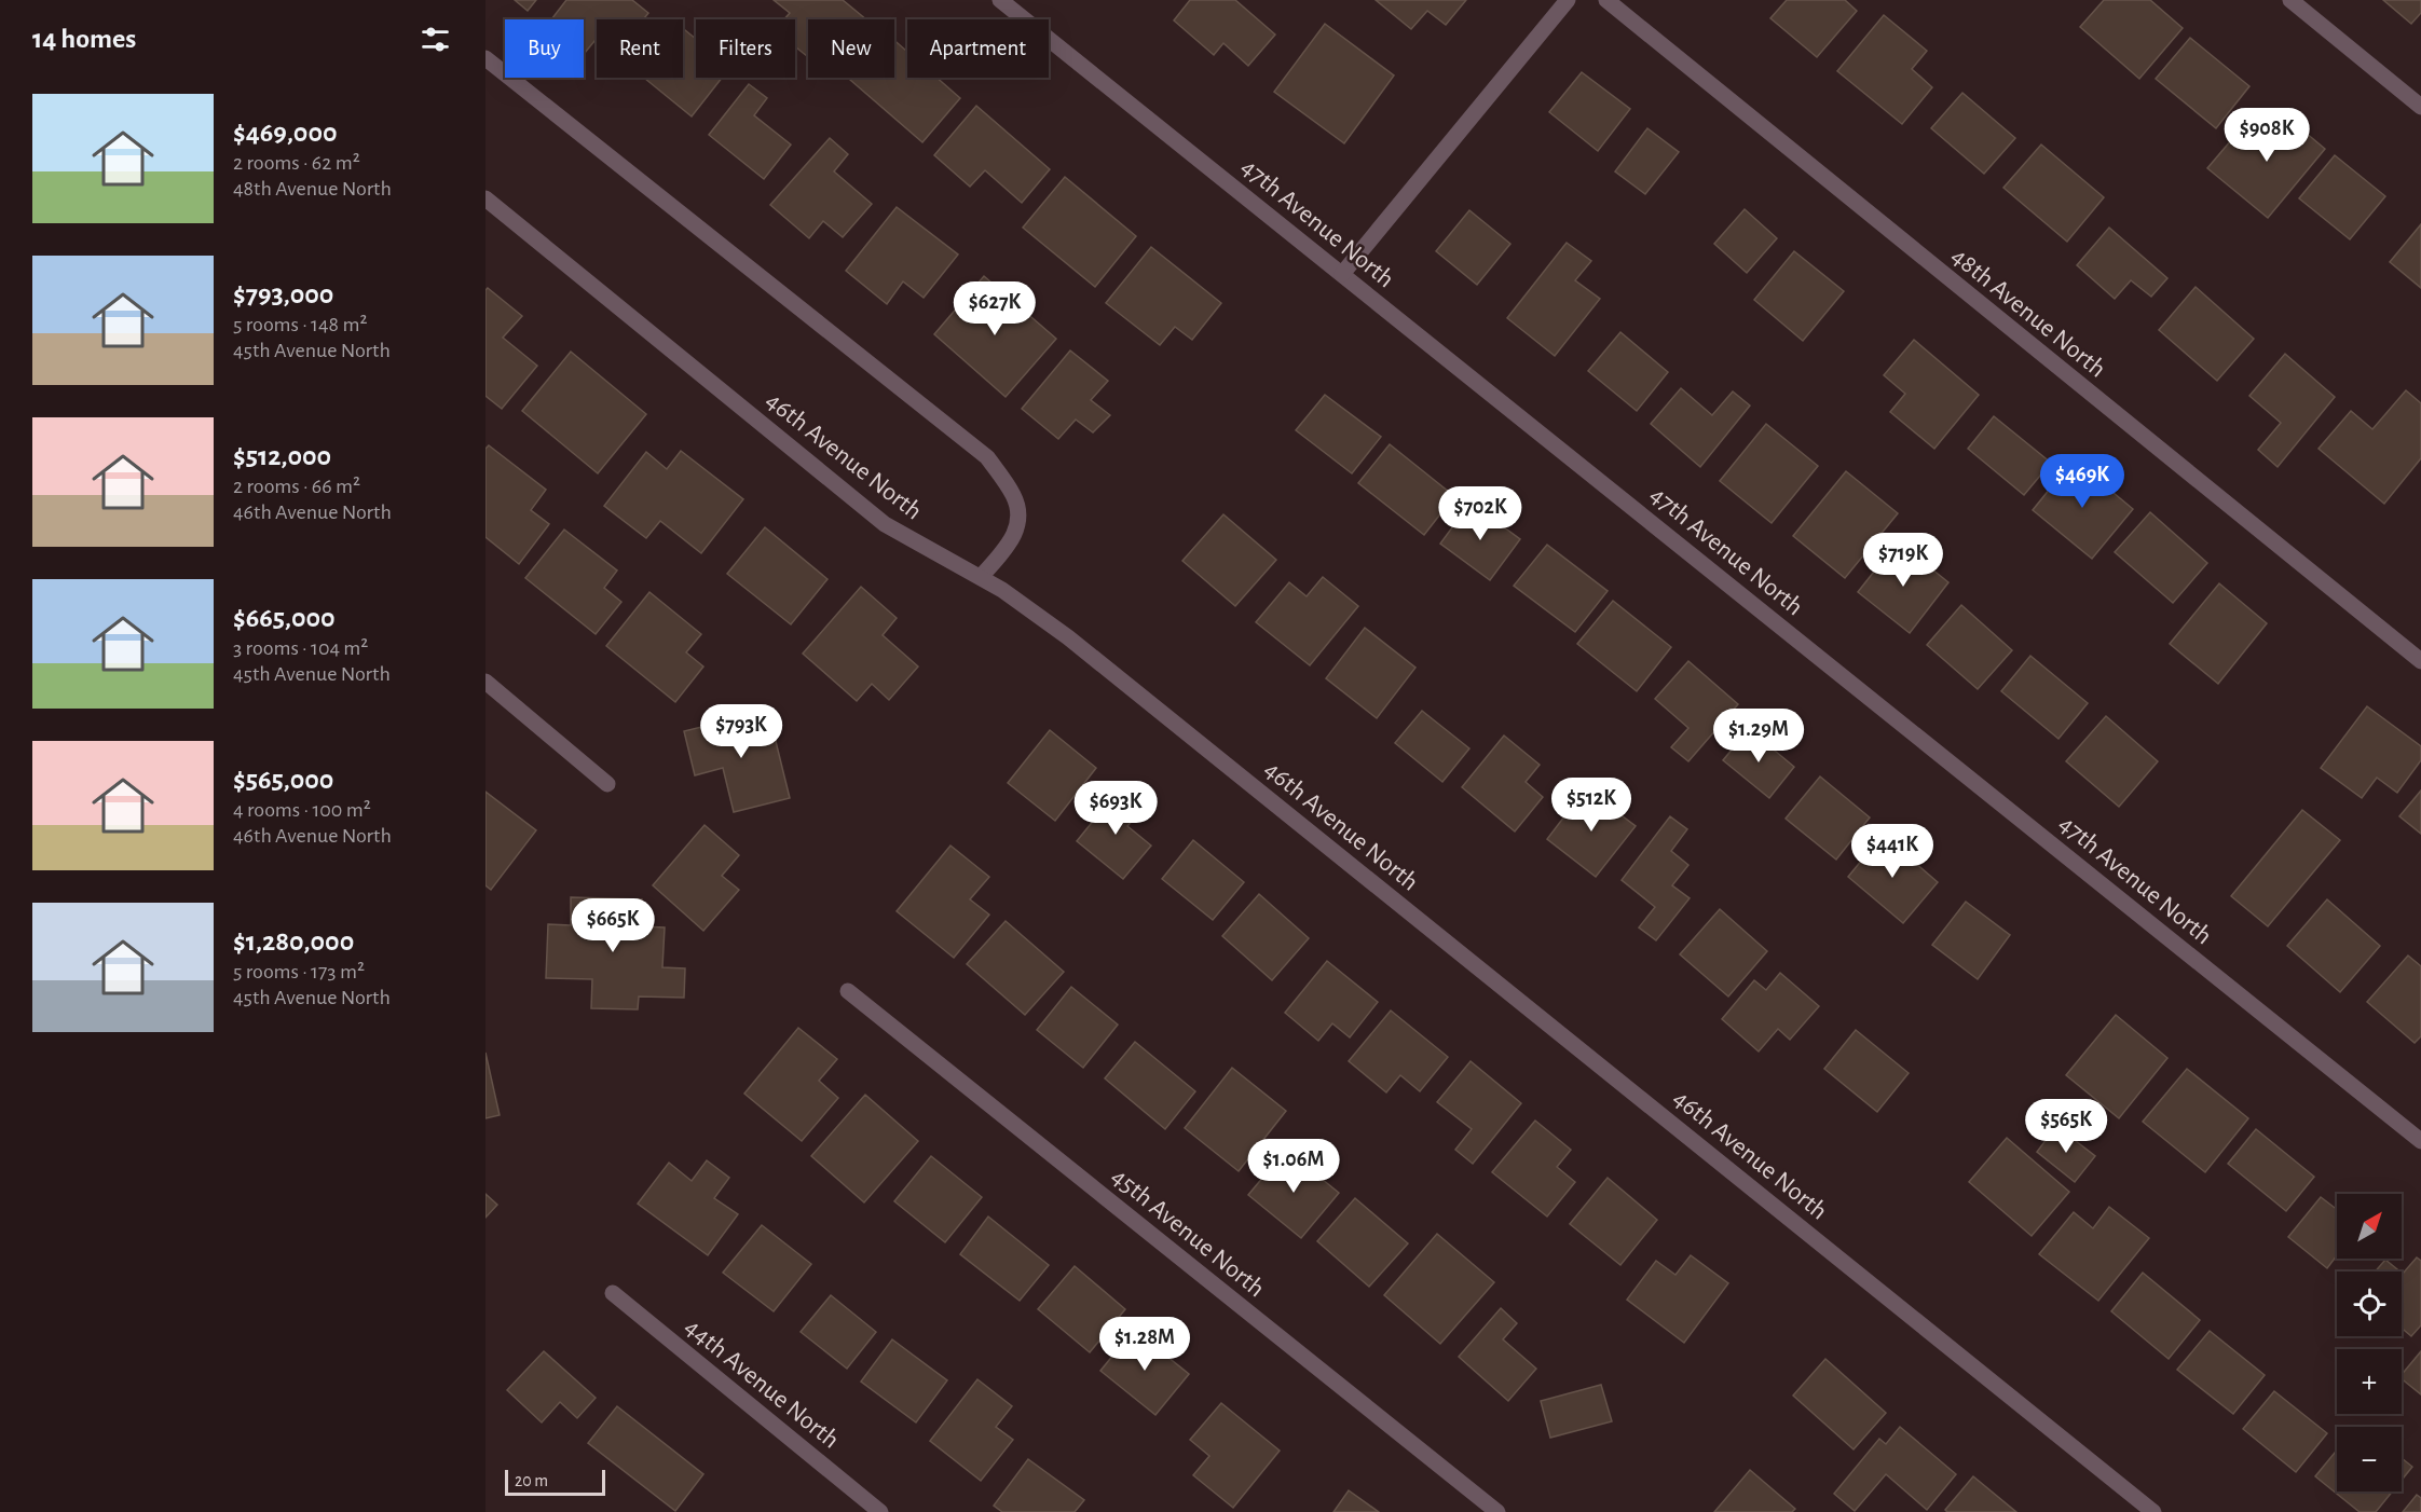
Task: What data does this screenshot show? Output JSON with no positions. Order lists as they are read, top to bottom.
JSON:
{
  "streets": {
    "street": [
      "47th Avenue North",
      "48th Avenue North",
      "46th Avenue North",
      "45th Avenue North",
      "44th Avenue North"
    ]
  },
  "scale_bar": "20 m",
  "north": "top right",
  "page": {
    "heading": "14 homes",
    "chip": [
      "Buy",
      "Rent",
      "Filters",
      "New",
      "Apartment"
    ],
    "list": [
      {
        "name": "$469,000",
        "note": "2 rooms · 62 m² · 48th Avenue North"
      },
      {
        "name": "$793,000",
        "note": "5 rooms · 148 m² · 45th Avenue North"
      },
      {
        "name": "$512,000",
        "note": "2 rooms · 66 m² · 46th Avenue North"
      },
      {
        "name": "$665,000",
        "note": "3 rooms · 104 m² · 45th Avenue North"
      },
      {
        "name": "$565,000",
        "note": "4 rooms · 100 m² · 46th Avenue North"
      },
      {
        "name": "$1,280,000",
        "note": "5 rooms · 173 m² · 45th Avenue North"
      }
    ],
    "price": [
      "$908K",
      "$627K",
      "$469K",
      "$702K",
      "$719K",
      "$793K",
      "$1.29M",
      "$512K",
      "$693K",
      "$441K",
      "$665K",
      "$565K",
      "$1.06M",
      "$1.28M"
    ],
    "map_buttons": ["+", "−"],
    "scale": "20 m"
  }
}
